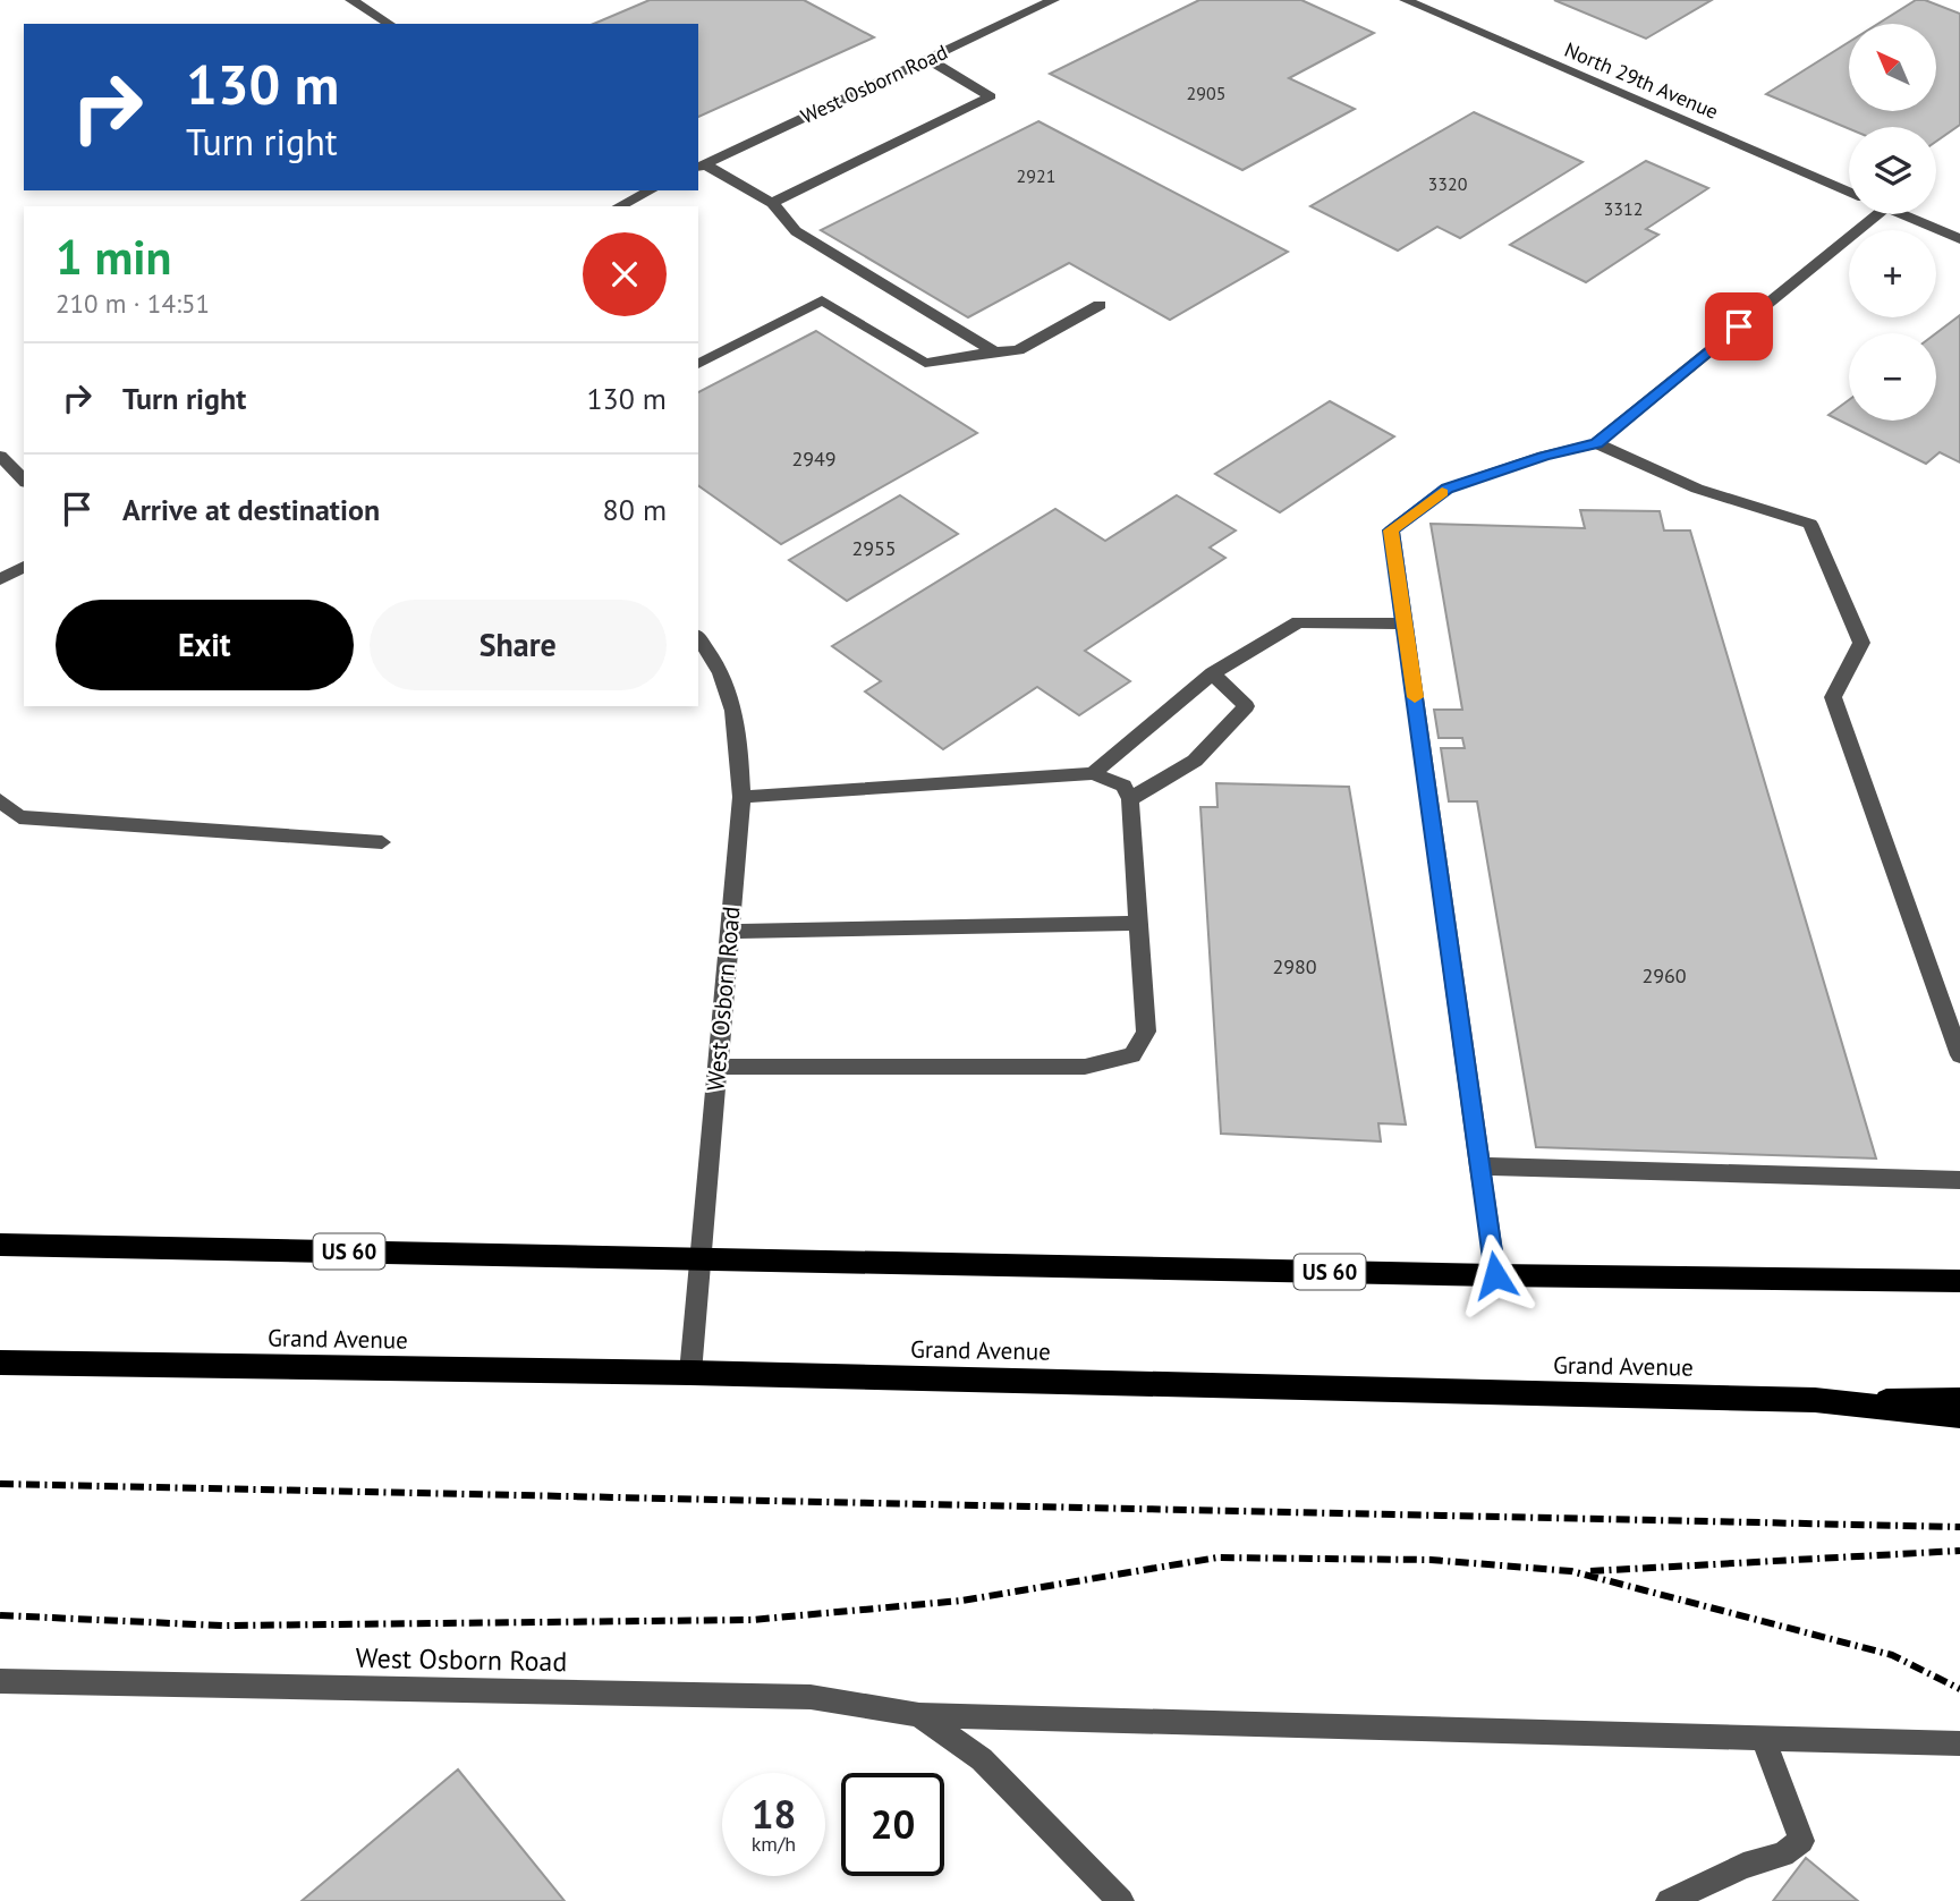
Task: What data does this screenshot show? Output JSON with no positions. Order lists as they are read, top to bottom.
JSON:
{
  "streets": {
    "highway": ["US 60", "Grand Avenue"],
    "street": ["North 29th Avenue", "West Osborn Road"]
  },
  "crossings": [
    ["West Osborn Road", "US 60"],
    ["West Osborn Road", "Grand Avenue"]
  ],
  "house_numbers": [
    "2905",
    "2921",
    "3320",
    "3312",
    "2949",
    "2955",
    "2980",
    "2960"
  ],
  "north": "top left",
  "page": {
    "map_buttons": ["+", "−"],
    "turn": ["130 m", "Turn right"],
    "heading": ["1 min", "210 m · 14:51"],
    "list": [
      {
        "name": "Turn right",
        "value": "130 m"
      },
      {
        "name": "Arrive at destination",
        "value": "80 m"
      }
    ],
    "buttons": ["Exit", "Share"],
    "speed": "18 km/h",
    "limit": "20"
  }
}
